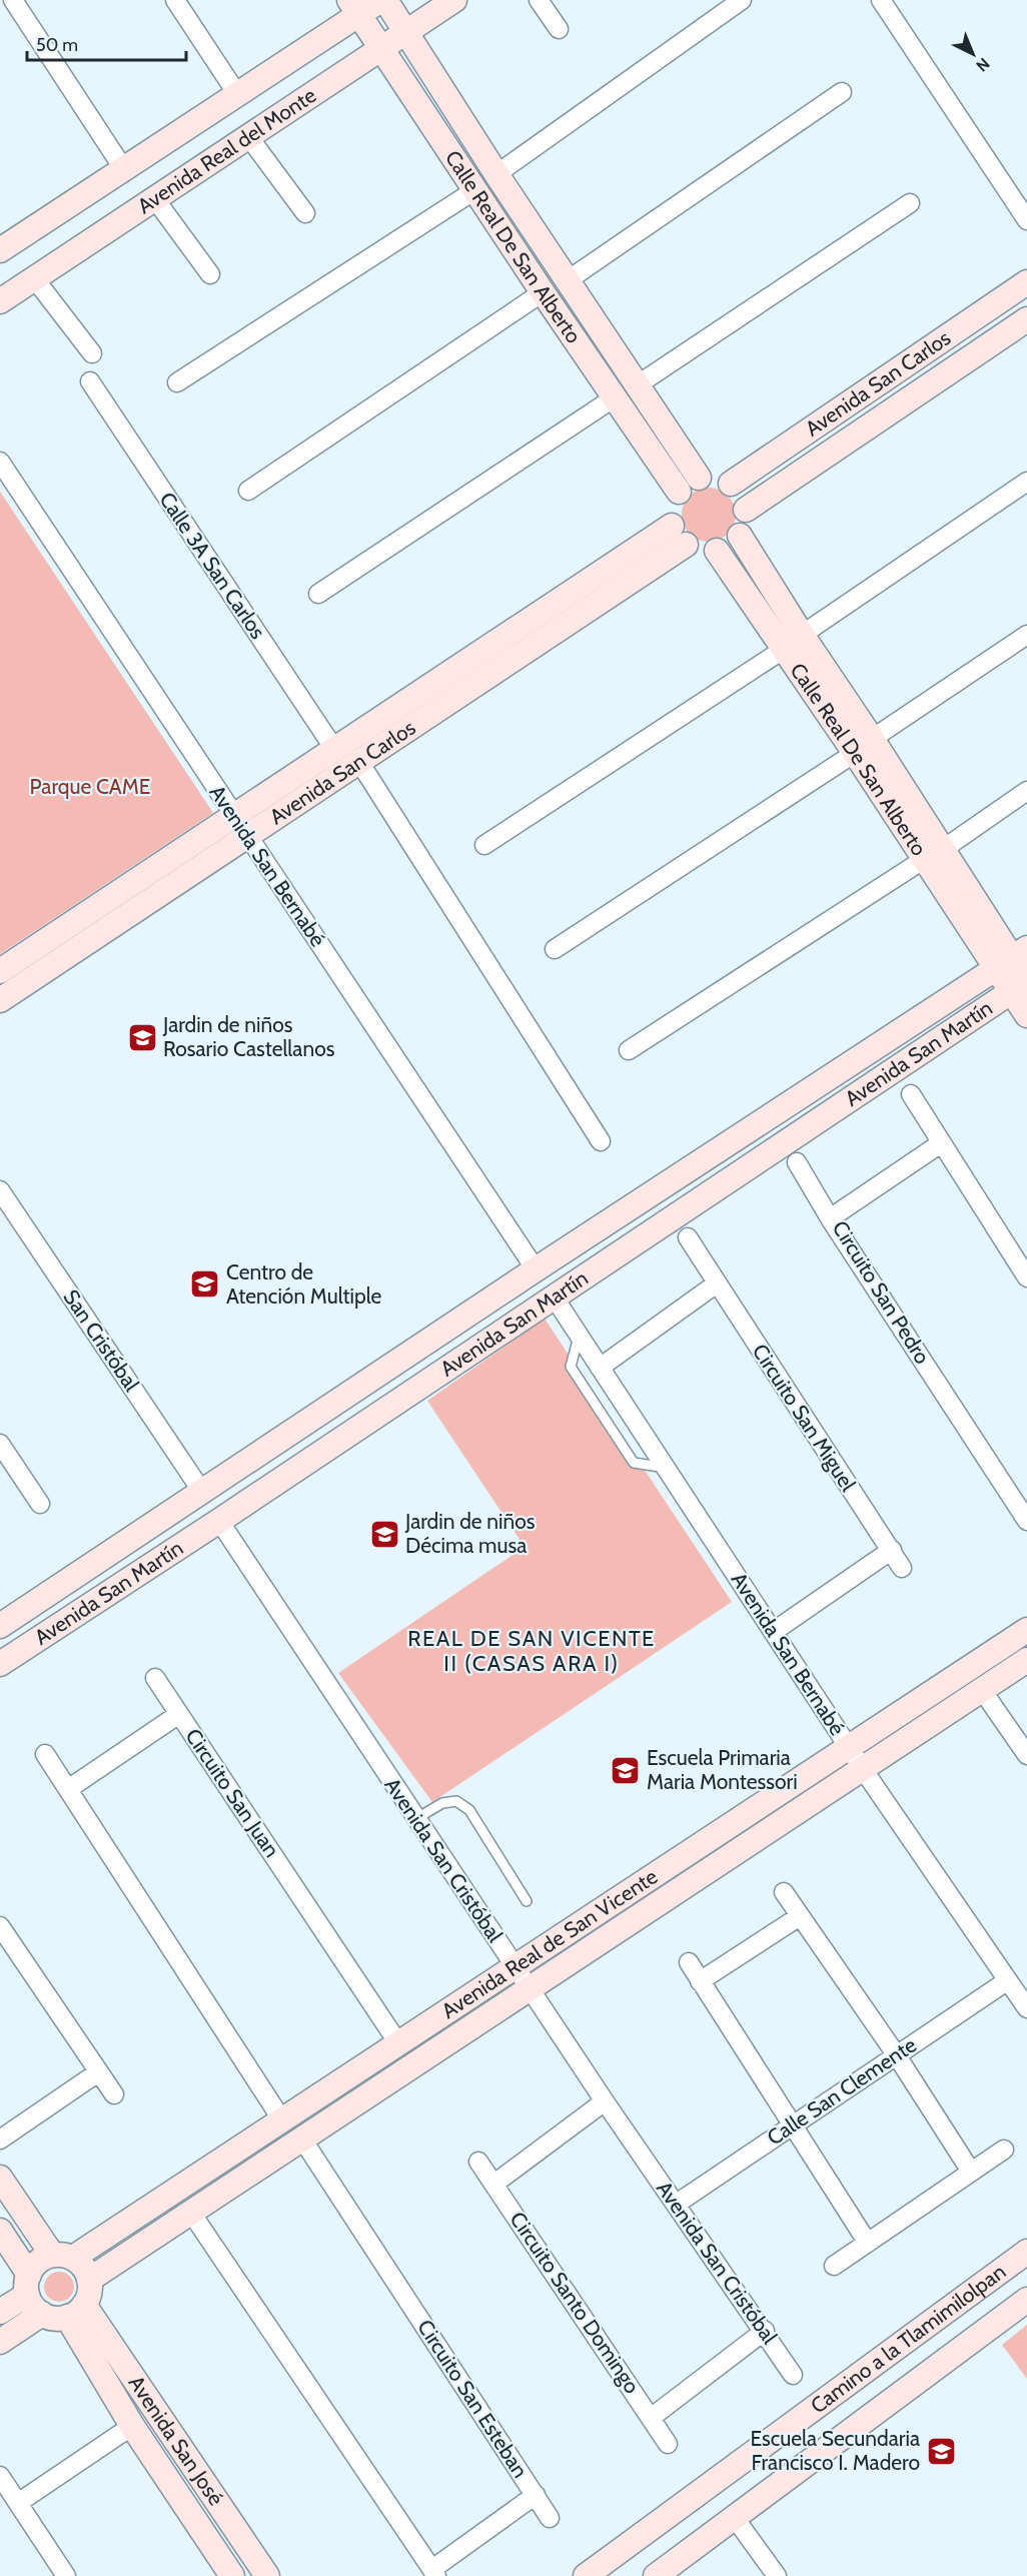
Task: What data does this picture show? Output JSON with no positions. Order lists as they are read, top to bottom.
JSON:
{
  "streets": {
    "street": [
      "Avenida Real del Monte",
      "Calle Real De San Alberto",
      "Avenida San Carlos",
      "Calle 3A San Carlos",
      "Avenida San Bernabé",
      "Avenida San Martín",
      "Circuito San Pedro",
      "San Cristóbal",
      "Circuito San Miguel",
      "Circuito San Juan",
      "Avenida San Cristóbal",
      "Avenida Real de San Vicente",
      "Calle San Clemente",
      "Circuito Santo Domingo",
      "Camino a la Tlamimilolpan",
      "Circuito San Esteban",
      "Avenida San José"
    ]
  },
  "crossings": [
    ["Avenida Real del Monte", "Calle Real De San Alberto"],
    ["Calle Real De San Alberto", "Avenida San Carlos"],
    ["Calle Real De San Alberto", "Avenida San Martín"],
    ["Avenida San Carlos", "Calle 3A San Carlos"],
    ["Avenida San Carlos", "Avenida San Bernabé"],
    ["Avenida San Bernabé", "Avenida San Martín"],
    ["Avenida San Bernabé", "Avenida Real de San Vicente"],
    ["Avenida San Bernabé", "Calle San Clemente"],
    ["Avenida San Martín", "San Cristóbal"],
    ["Avenida San Martín", "Avenida San Cristóbal"],
    ["Circuito San Juan", "Avenida Real de San Vicente"],
    ["Avenida San Cristóbal", "Avenida Real de San Vicente"],
    ["Avenida San Cristóbal", "Calle San Clemente"],
    ["Avenida San Cristóbal", "Circuito Santo Domingo"],
    ["Avenida Real de San Vicente", "Circuito San Esteban"],
    ["Avenida Real de San Vicente", "Avenida San José"]
  ],
  "districts": ["REAL DE SAN VICENTE II (CASAS ARA I)"],
  "parks": ["Parque CAME"],
  "places": {
    "school or university": [
      "Jardin de niños Rosario Castellanos",
      "Centro de Atención Multiple",
      "Jardin de niños Décima musa",
      "Escuela Primaria Maria Montessori",
      "Escuela Secundaria Francisco I. Madero"
    ]
  },
  "scale_bar": "50 m",
  "north": "bottom right"
}
